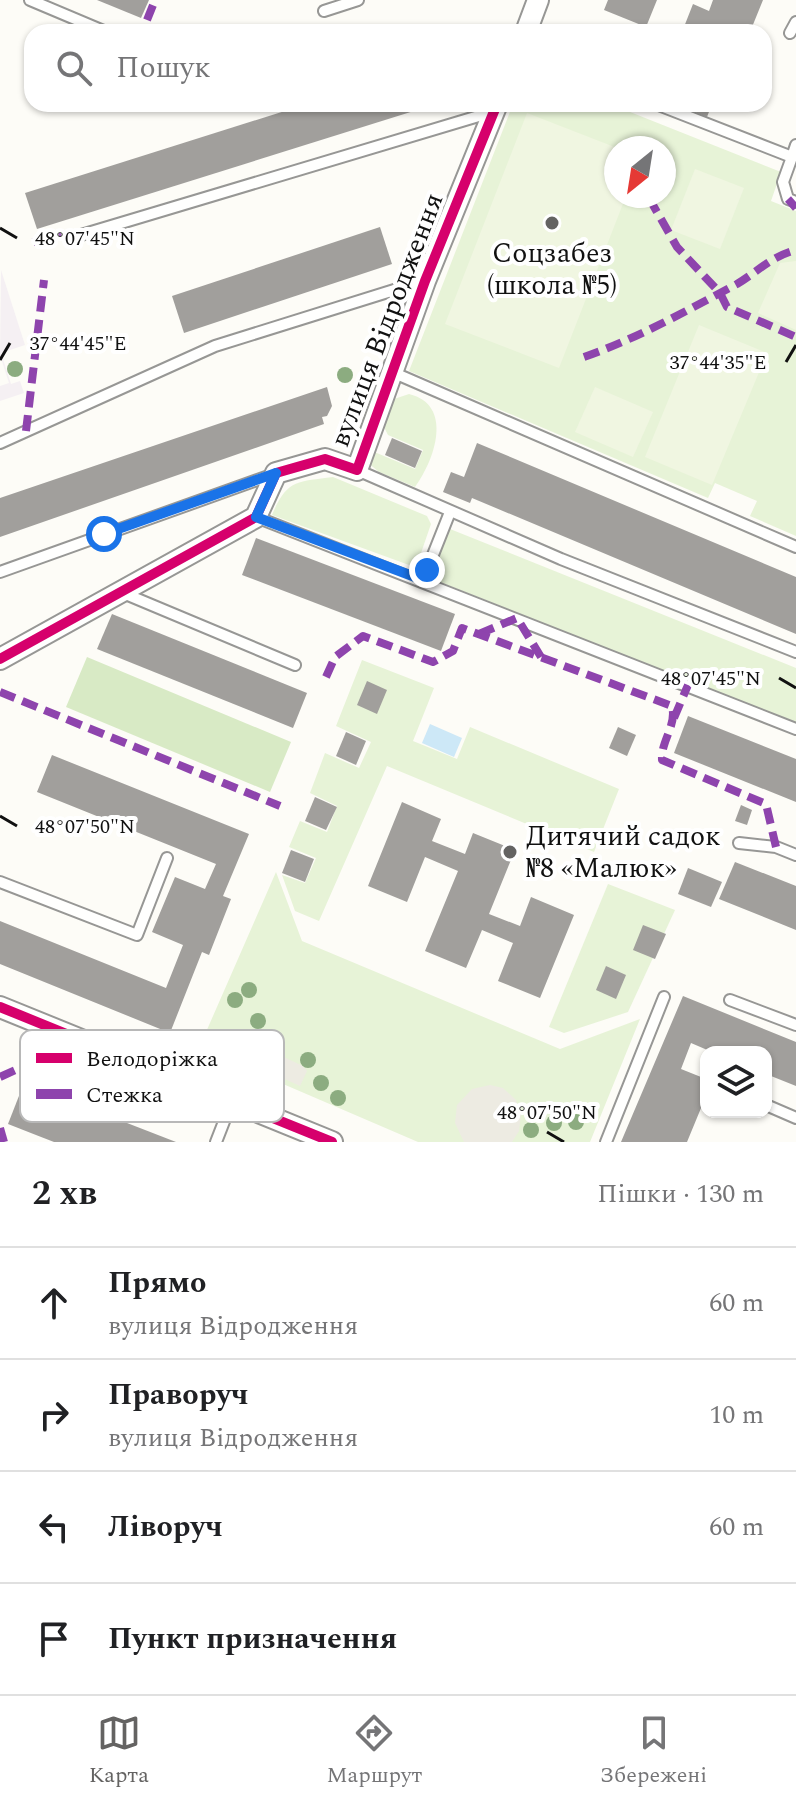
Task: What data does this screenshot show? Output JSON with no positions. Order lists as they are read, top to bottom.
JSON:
{
  "streets": {
    "street": ["вулиця Відродження"]
  },
  "places": ["Соцзабез (школа №5)", "Дитячий садок №8 «Малюк»"],
  "legend": ["Велодоріжка", "Стежка"],
  "north": "bottom left",
  "page": {
    "search": "Пошук",
    "heading": ["2 хв", "Пішки · 130 m"],
    "list": [
      ["Прямо", "вулиця Відродження", "60 m"],
      ["Праворуч", "вулиця Відродження", "10 m"],
      ["Ліворуч", "60 m"],
      "Пункт призначення"
    ],
    "nav": ["Карта", "Маршрут", "Збережені"]
  },
  "coordinates": [
    "48°07'45\"N",
    "37°44'45\"E",
    "37°44'35\"E",
    "48°07'50\"N"
  ]
}
